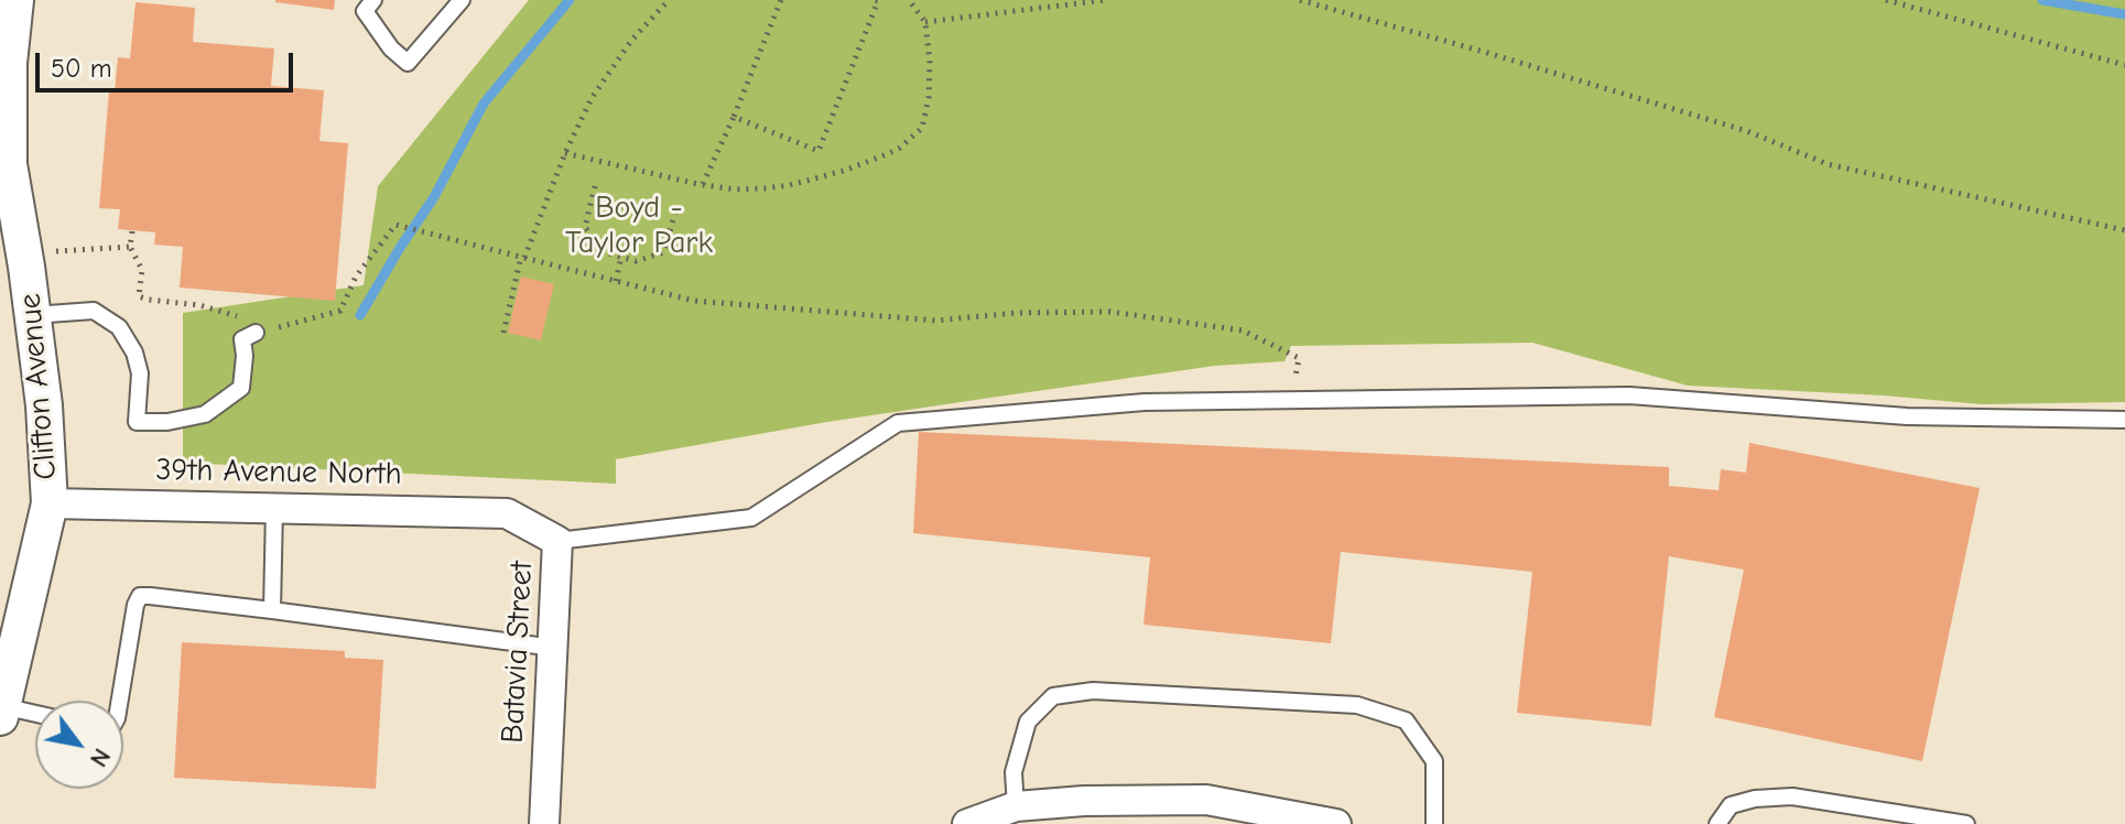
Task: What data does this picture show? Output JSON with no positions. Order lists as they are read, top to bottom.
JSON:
{
  "streets": {
    "street": ["Clifton Avenue", "39th Avenue North", "Batavia Street"]
  },
  "crossings": [
    ["Clifton Avenue", "39th Avenue North"],
    ["39th Avenue North", "Batavia Street"]
  ],
  "parks": ["Boyd - Taylor Park"],
  "scale_bar": "50 m",
  "north": "bottom right"
}
